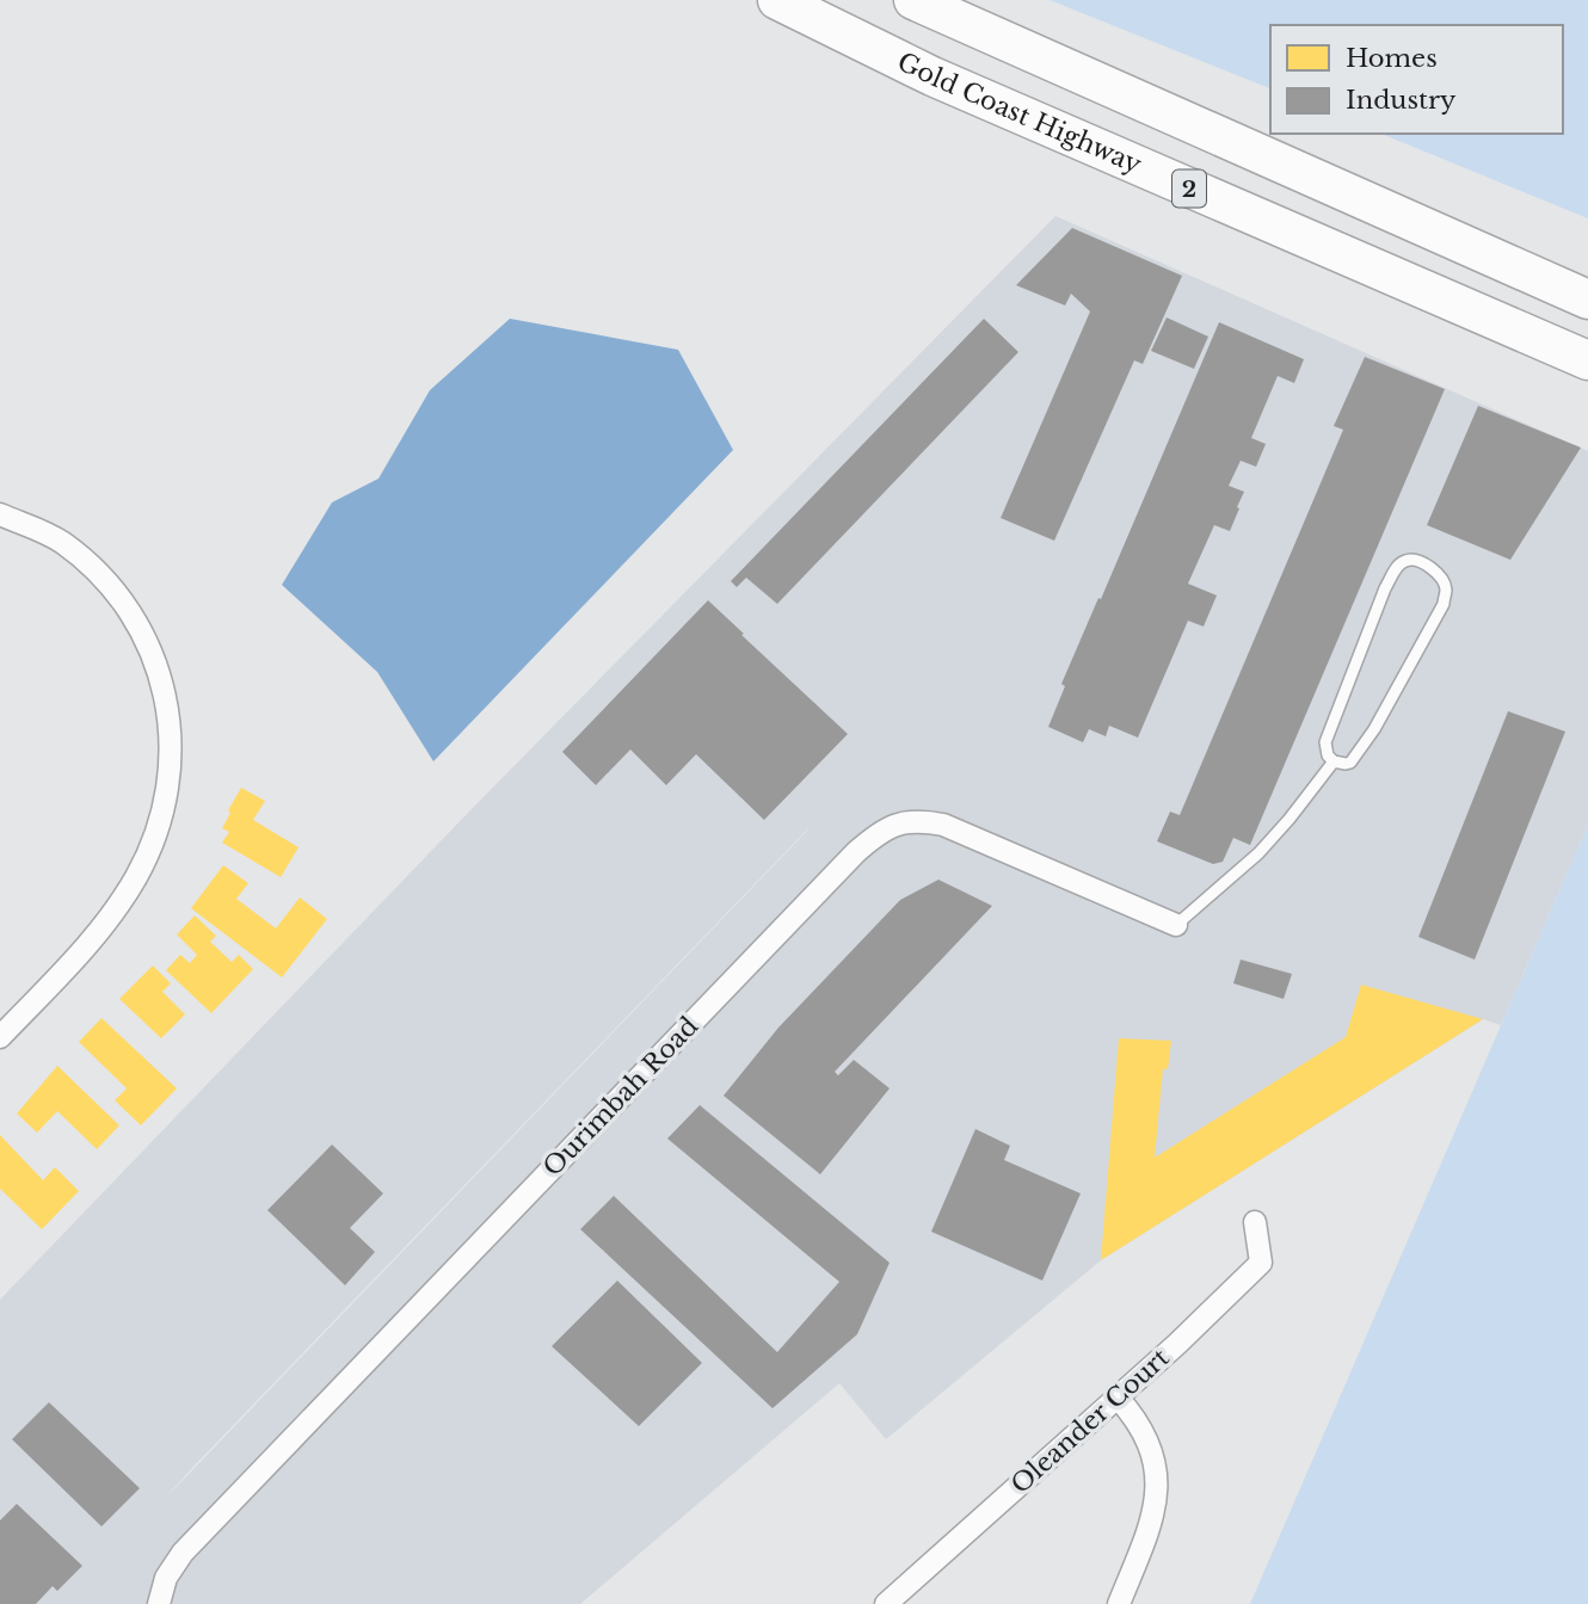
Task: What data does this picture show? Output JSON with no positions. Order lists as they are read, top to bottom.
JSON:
{
  "streets": {
    "highway": ["Gold Coast Highway", "2"],
    "street": ["Ourimbah Road", "Oleander Court"]
  },
  "legend": ["Homes", "Industry"]
}
